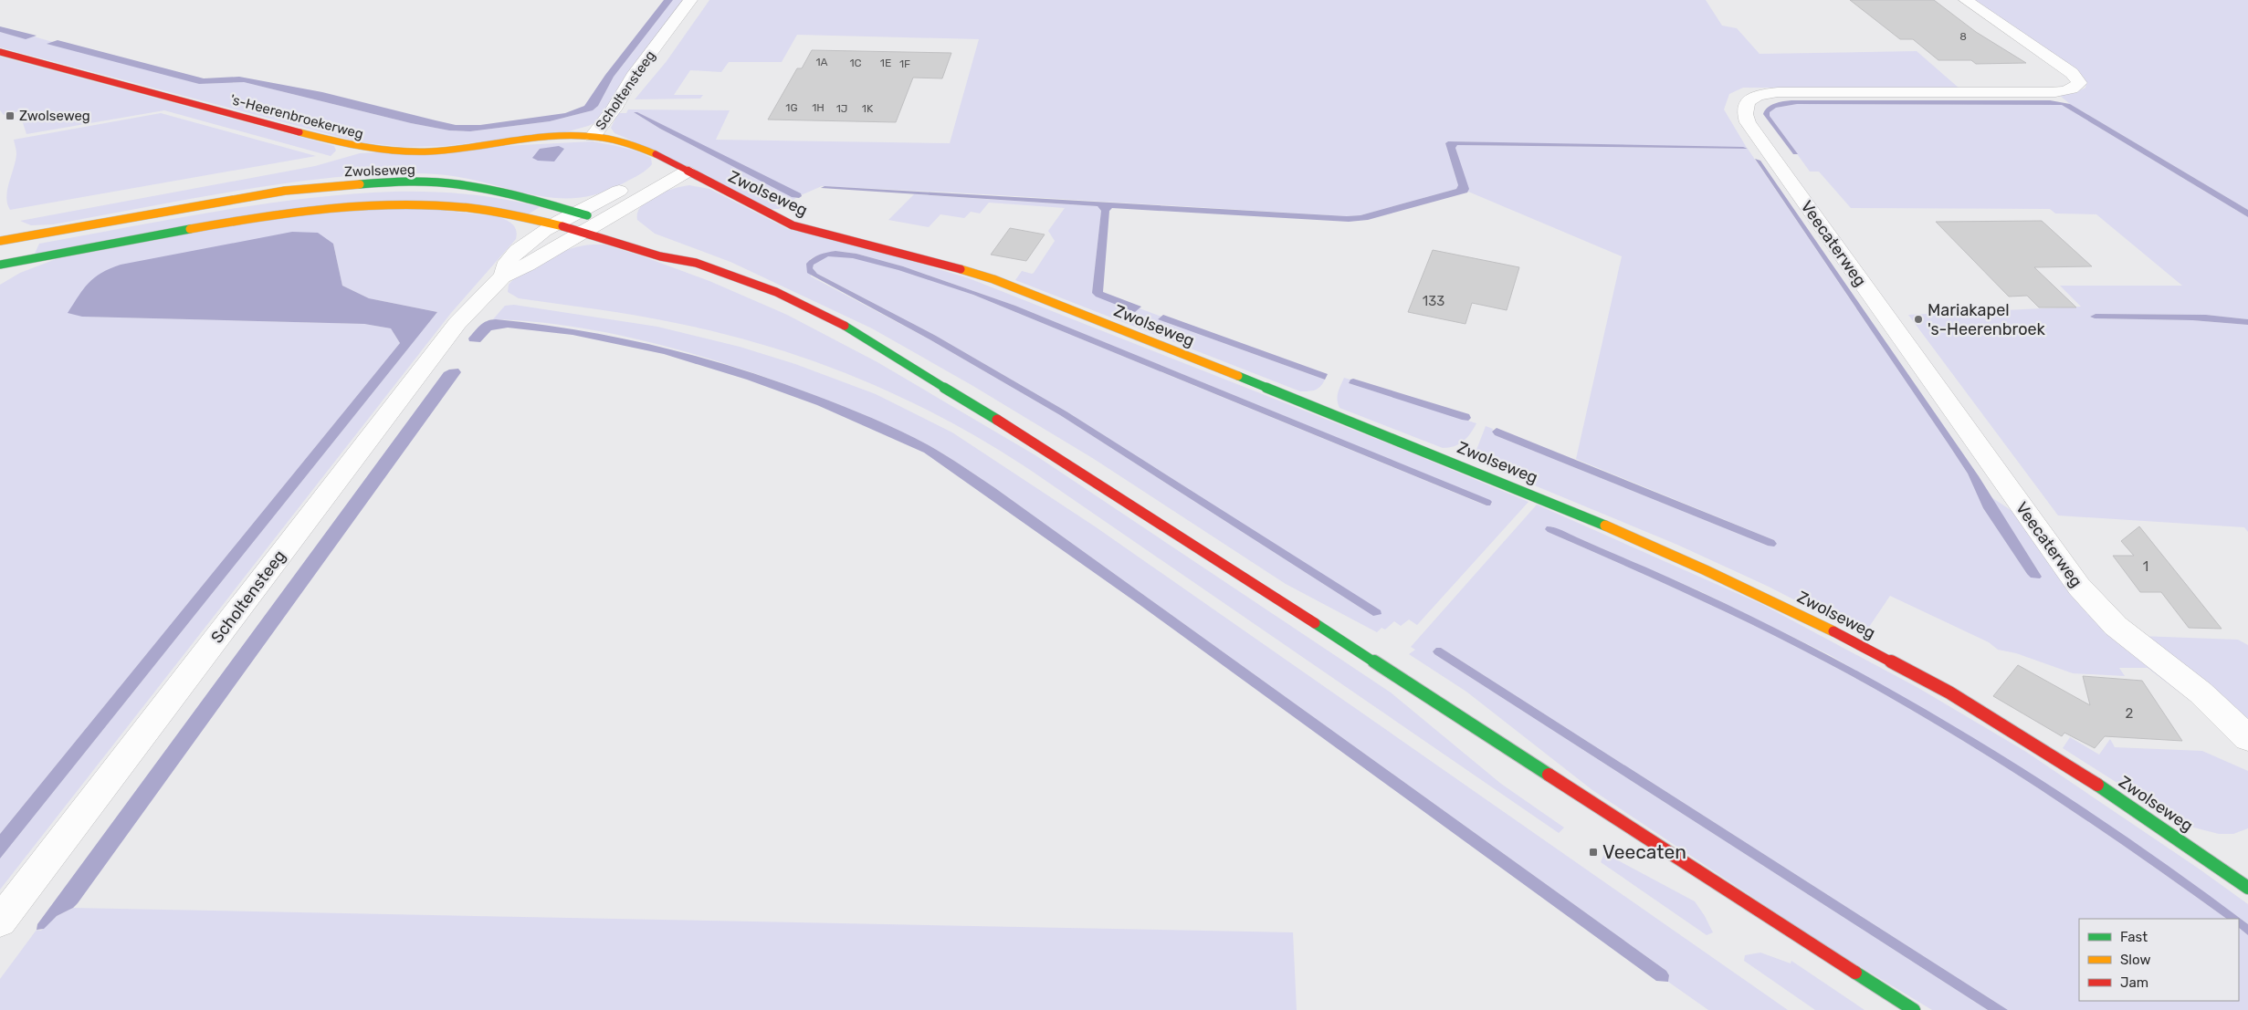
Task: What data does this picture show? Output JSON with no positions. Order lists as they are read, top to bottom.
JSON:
{
  "streets": {
    "main road": ["Scholtensteeg", "'s-Heerenbroekerweg", "Zwolseweg"],
    "street": ["Veecaterweg"]
  },
  "crossings": [
    ["Scholtensteeg", "'s-Heerenbroekerweg"],
    ["Scholtensteeg", "Zwolseweg"]
  ],
  "places": {
    "transit": ["Zwolseweg", "Veecaten"],
    "other": ["Mariakapel 's-Heerenbroek"]
  },
  "house_numbers": [
    "8",
    "1A",
    "1C",
    "1E",
    "1F",
    "1G",
    "1H",
    "1J",
    "1K",
    "133",
    "1",
    "2"
  ],
  "legend": ["Fast", "Slow", "Jam"]
}
